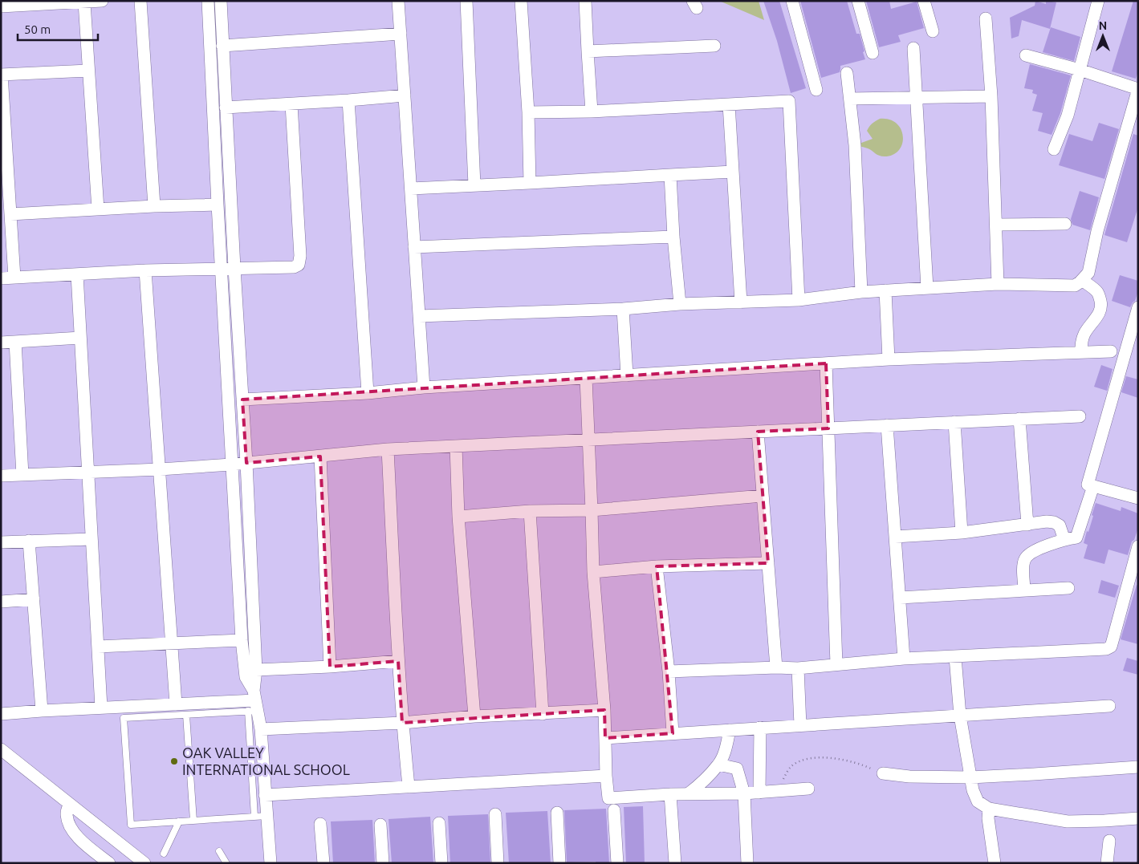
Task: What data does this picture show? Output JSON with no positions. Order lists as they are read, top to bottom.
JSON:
{
  "places": ["OAK VALLEY INTERNATIONAL SCHOOL"],
  "scale_bar": "50 m",
  "north": "top"
}
